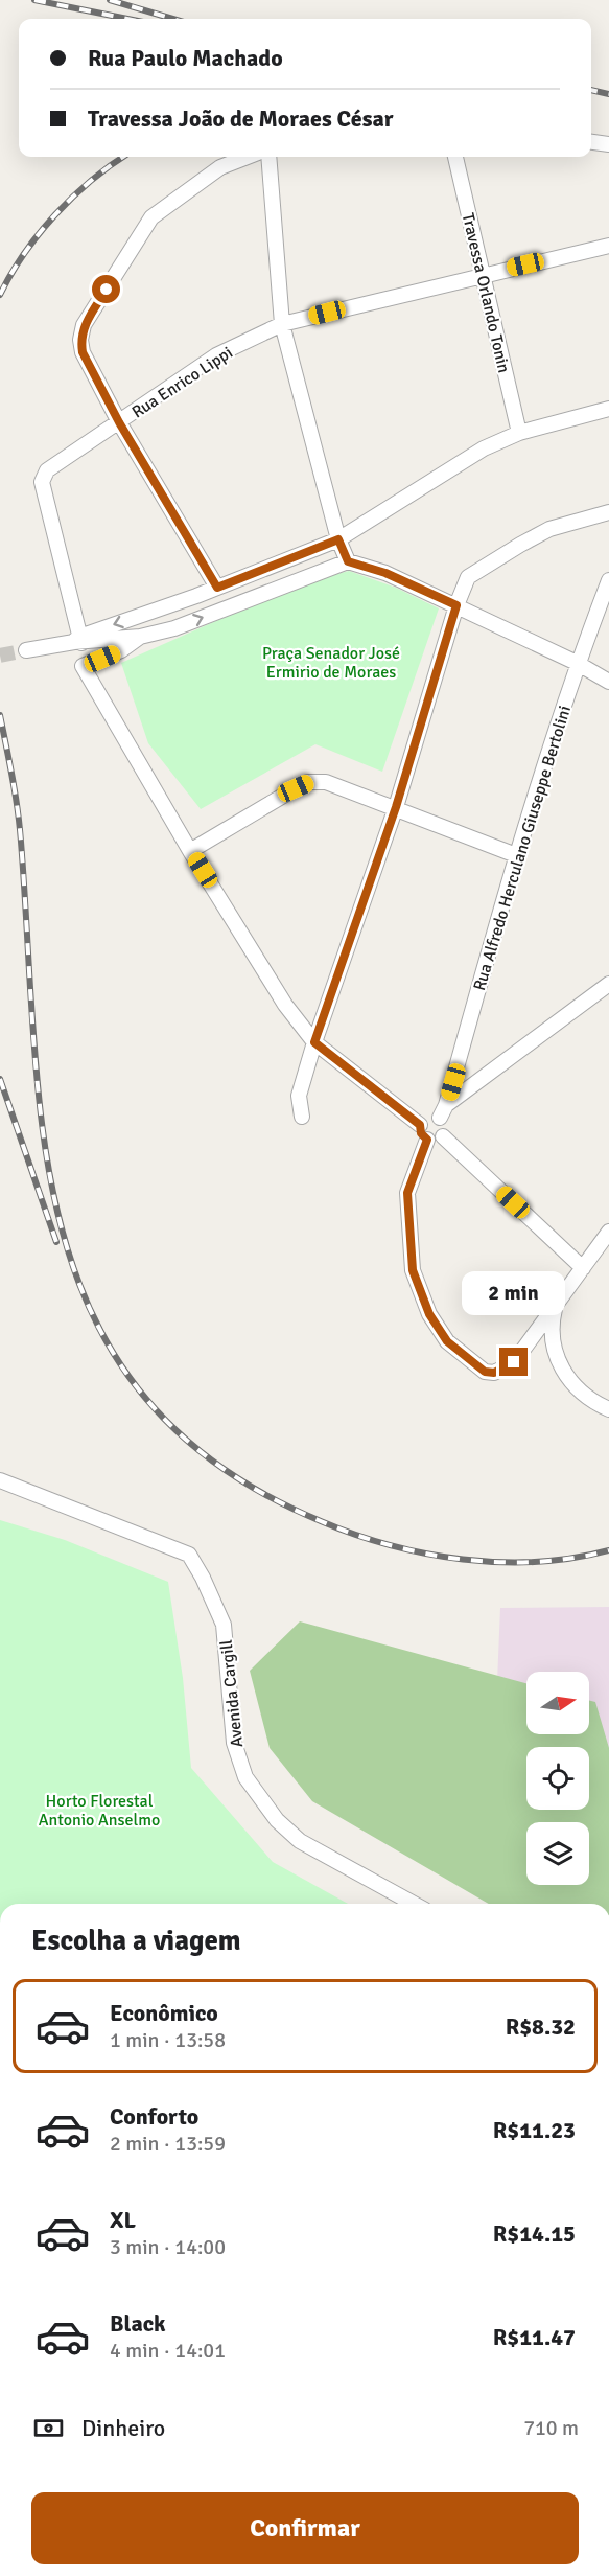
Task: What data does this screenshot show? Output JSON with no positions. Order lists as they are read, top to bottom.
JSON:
{
  "streets": {
    "street": [
      "Travessa Orlando Tonin",
      "Rua Enrico Lippi",
      "Rua Alfredo Herculano Giuseppe Bertolini",
      "Avenida Cargill"
    ]
  },
  "crossings": [
    ["Travessa Orlando Tonin", "Rua Enrico Lippi"]
  ],
  "parks": ["Praça Senador José Ermirio de Moraes", "Horto Florestal Antonio Anselmo"],
  "north": "right",
  "page": {
    "banner": ["Rua Paulo Machado", "Travessa João de Moraes César"],
    "bubble": "2 min",
    "heading": "Escolha a viagem",
    "list": [
      {
        "name": "Econômico",
        "note": "1 min · 13:58",
        "value": "R$8.32"
      },
      {
        "name": "Conforto",
        "note": "2 min · 13:59",
        "value": "R$11.23"
      },
      {
        "name": "XL",
        "note": "3 min · 14:00",
        "value": "R$14.15"
      },
      {
        "name": "Black",
        "note": "4 min · 14:01",
        "value": "R$11.47"
      }
    ],
    "pay": ["Dinheiro", "710 m"],
    "buttons": "Confirmar"
  }
}
